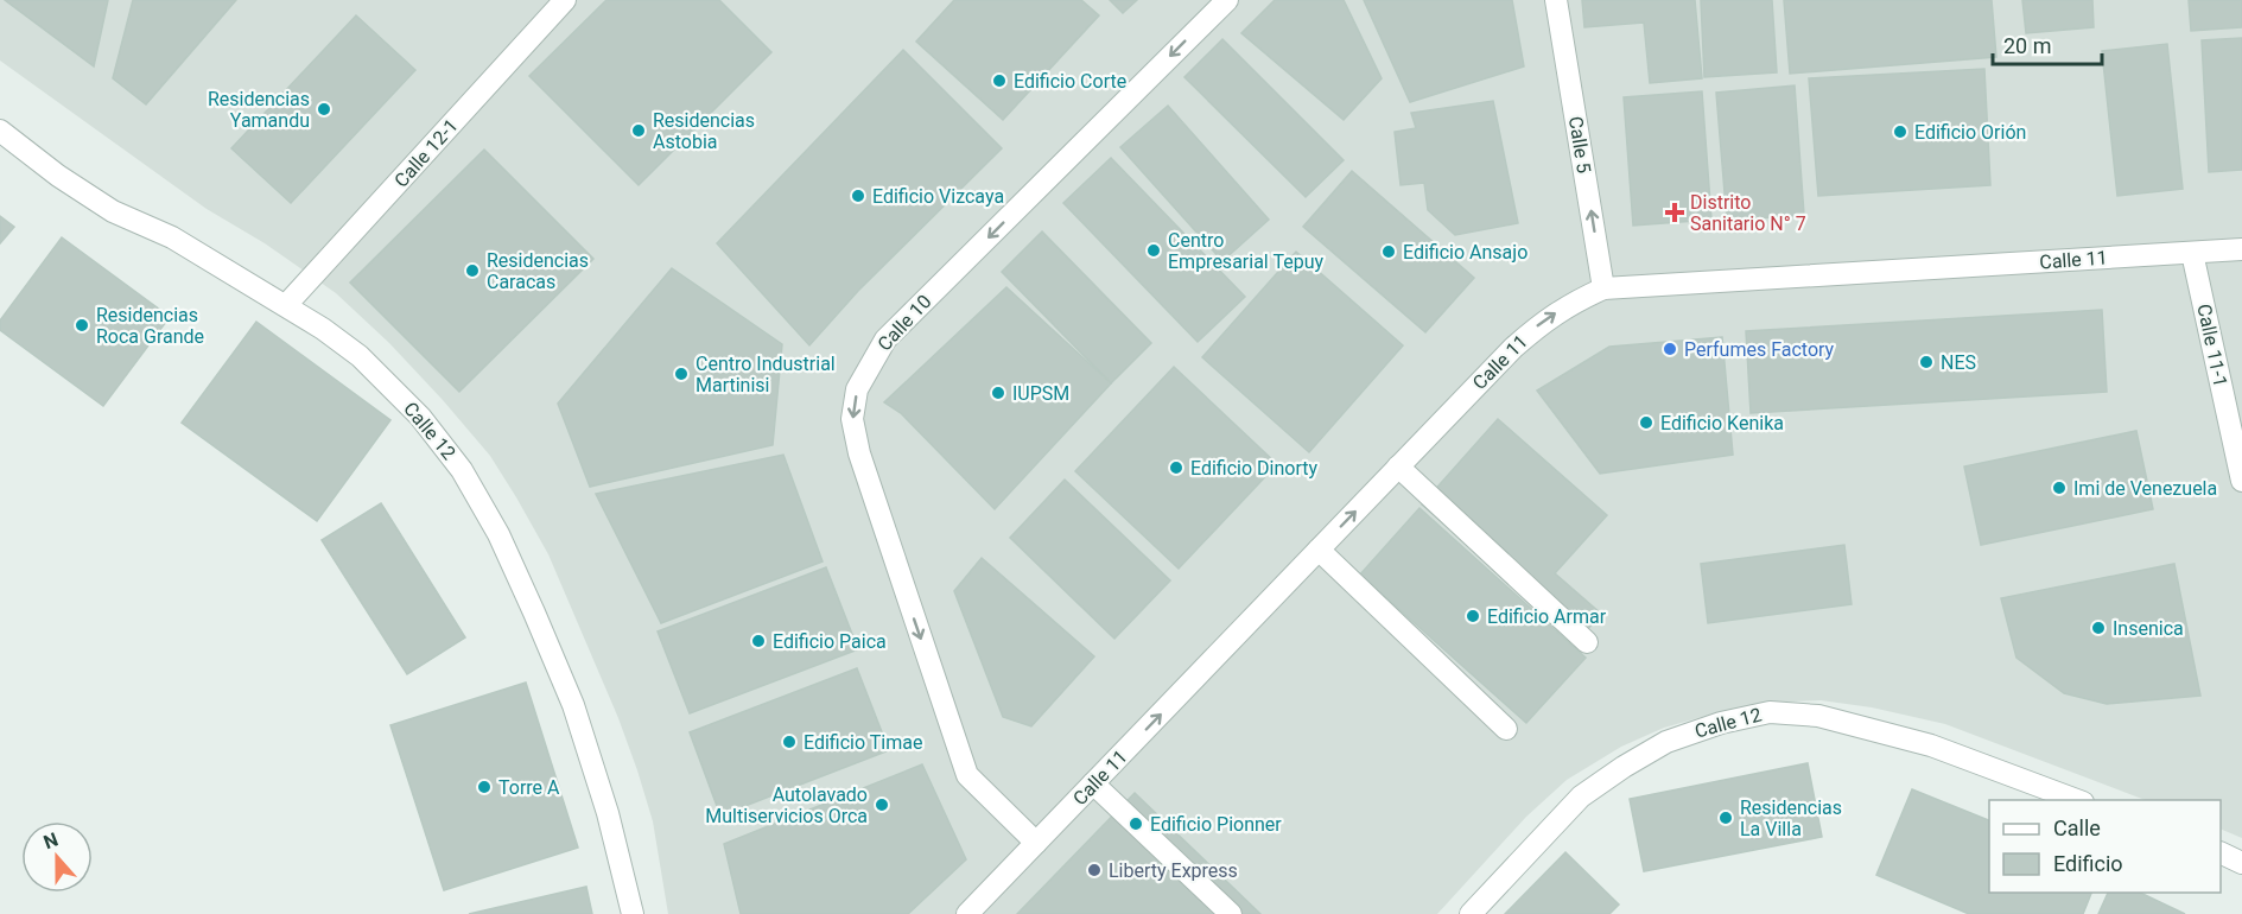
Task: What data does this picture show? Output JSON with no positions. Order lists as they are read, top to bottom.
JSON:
{
  "streets": {
    "street": [
      "Calle 5",
      "Calle 12-1",
      "Calle 11",
      "Calle 10",
      "Calle 11-1",
      "Calle 12"
    ]
  },
  "crossings": [
    ["Calle 5", "Calle 11"],
    ["Calle 12-1", "Calle 12"],
    ["Calle 11", "Calle 10"],
    ["Calle 11", "Calle 11-1"]
  ],
  "one_way": ["Calle 5", "Calle 11", "Calle 10"],
  "places": {
    "other": [
      "Edificio Corte",
      "Residencias Yamandu",
      "Residencias Astobia",
      "Edificio Orión",
      "Edificio Vizcaya",
      "Centro Empresarial Tepuy",
      "Edificio Ansajo",
      "Residencias Caracas",
      "Residencias Roca Grande",
      "Perfumes Factory",
      "NES",
      "Centro Industrial Martinisi",
      "IUPSM",
      "Edificio Kenika",
      "Edificio Dinorty",
      "Imi de Venezuela",
      "Edificio Armar",
      "Insenica",
      "Edificio Paica",
      "Edificio Timae",
      "Torre A",
      "Autolavado Multiservicios Orca",
      "Residencias La Villa",
      "Edificio Pionner",
      "Liberty Express"
    ],
    "health": ["Distrito Sanitario N° 7"]
  },
  "legend": ["Calle", "Edificio"],
  "scale_bar": "20 m",
  "north": "top"
}
